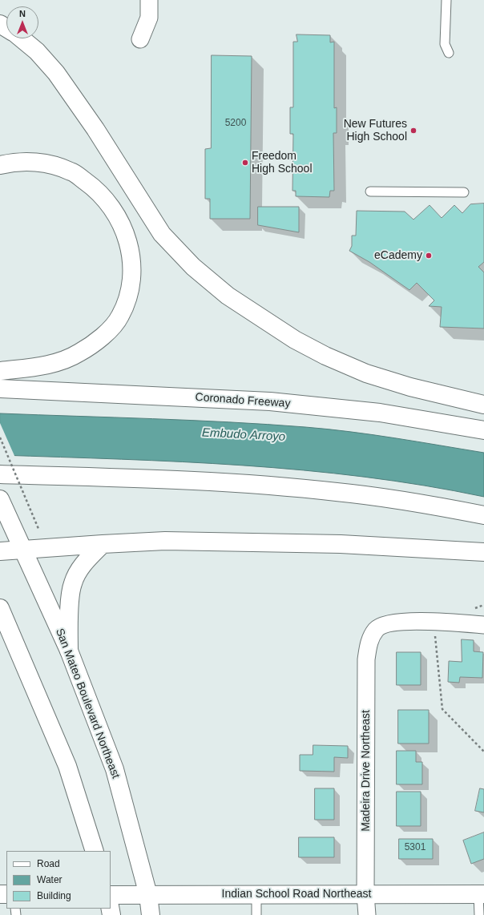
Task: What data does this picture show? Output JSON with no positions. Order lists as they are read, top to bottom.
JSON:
{
  "streets": {
    "main road": ["Coronado Freeway", "San Mateo Boulevard Northeast", "Indian School Road Northeast"],
    "street": ["Madeira Drive Northeast"]
  },
  "crossings": [
    ["San Mateo Boulevard Northeast", "Indian School Road Northeast"],
    ["Madeira Drive Northeast", "Indian School Road Northeast"]
  ],
  "water": ["Embudo Arroyo"],
  "places": ["New Futures High School", "Freedom High School", "eCademy"],
  "house_numbers": ["5200", "5301"],
  "legend": ["Road", "Water", "Building"],
  "north": "top"
}
